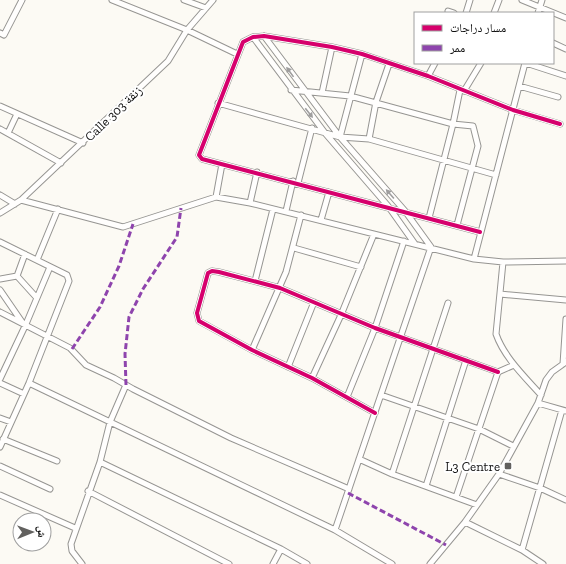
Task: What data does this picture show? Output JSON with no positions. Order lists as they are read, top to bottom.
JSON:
{
  "streets": {
    "street": ["Calle 303 زنقة"]
  },
  "places": {
    "transit": ["L3 Centre"]
  },
  "legend": ["مسار دراجات", "ممر"],
  "north": "right"
}
